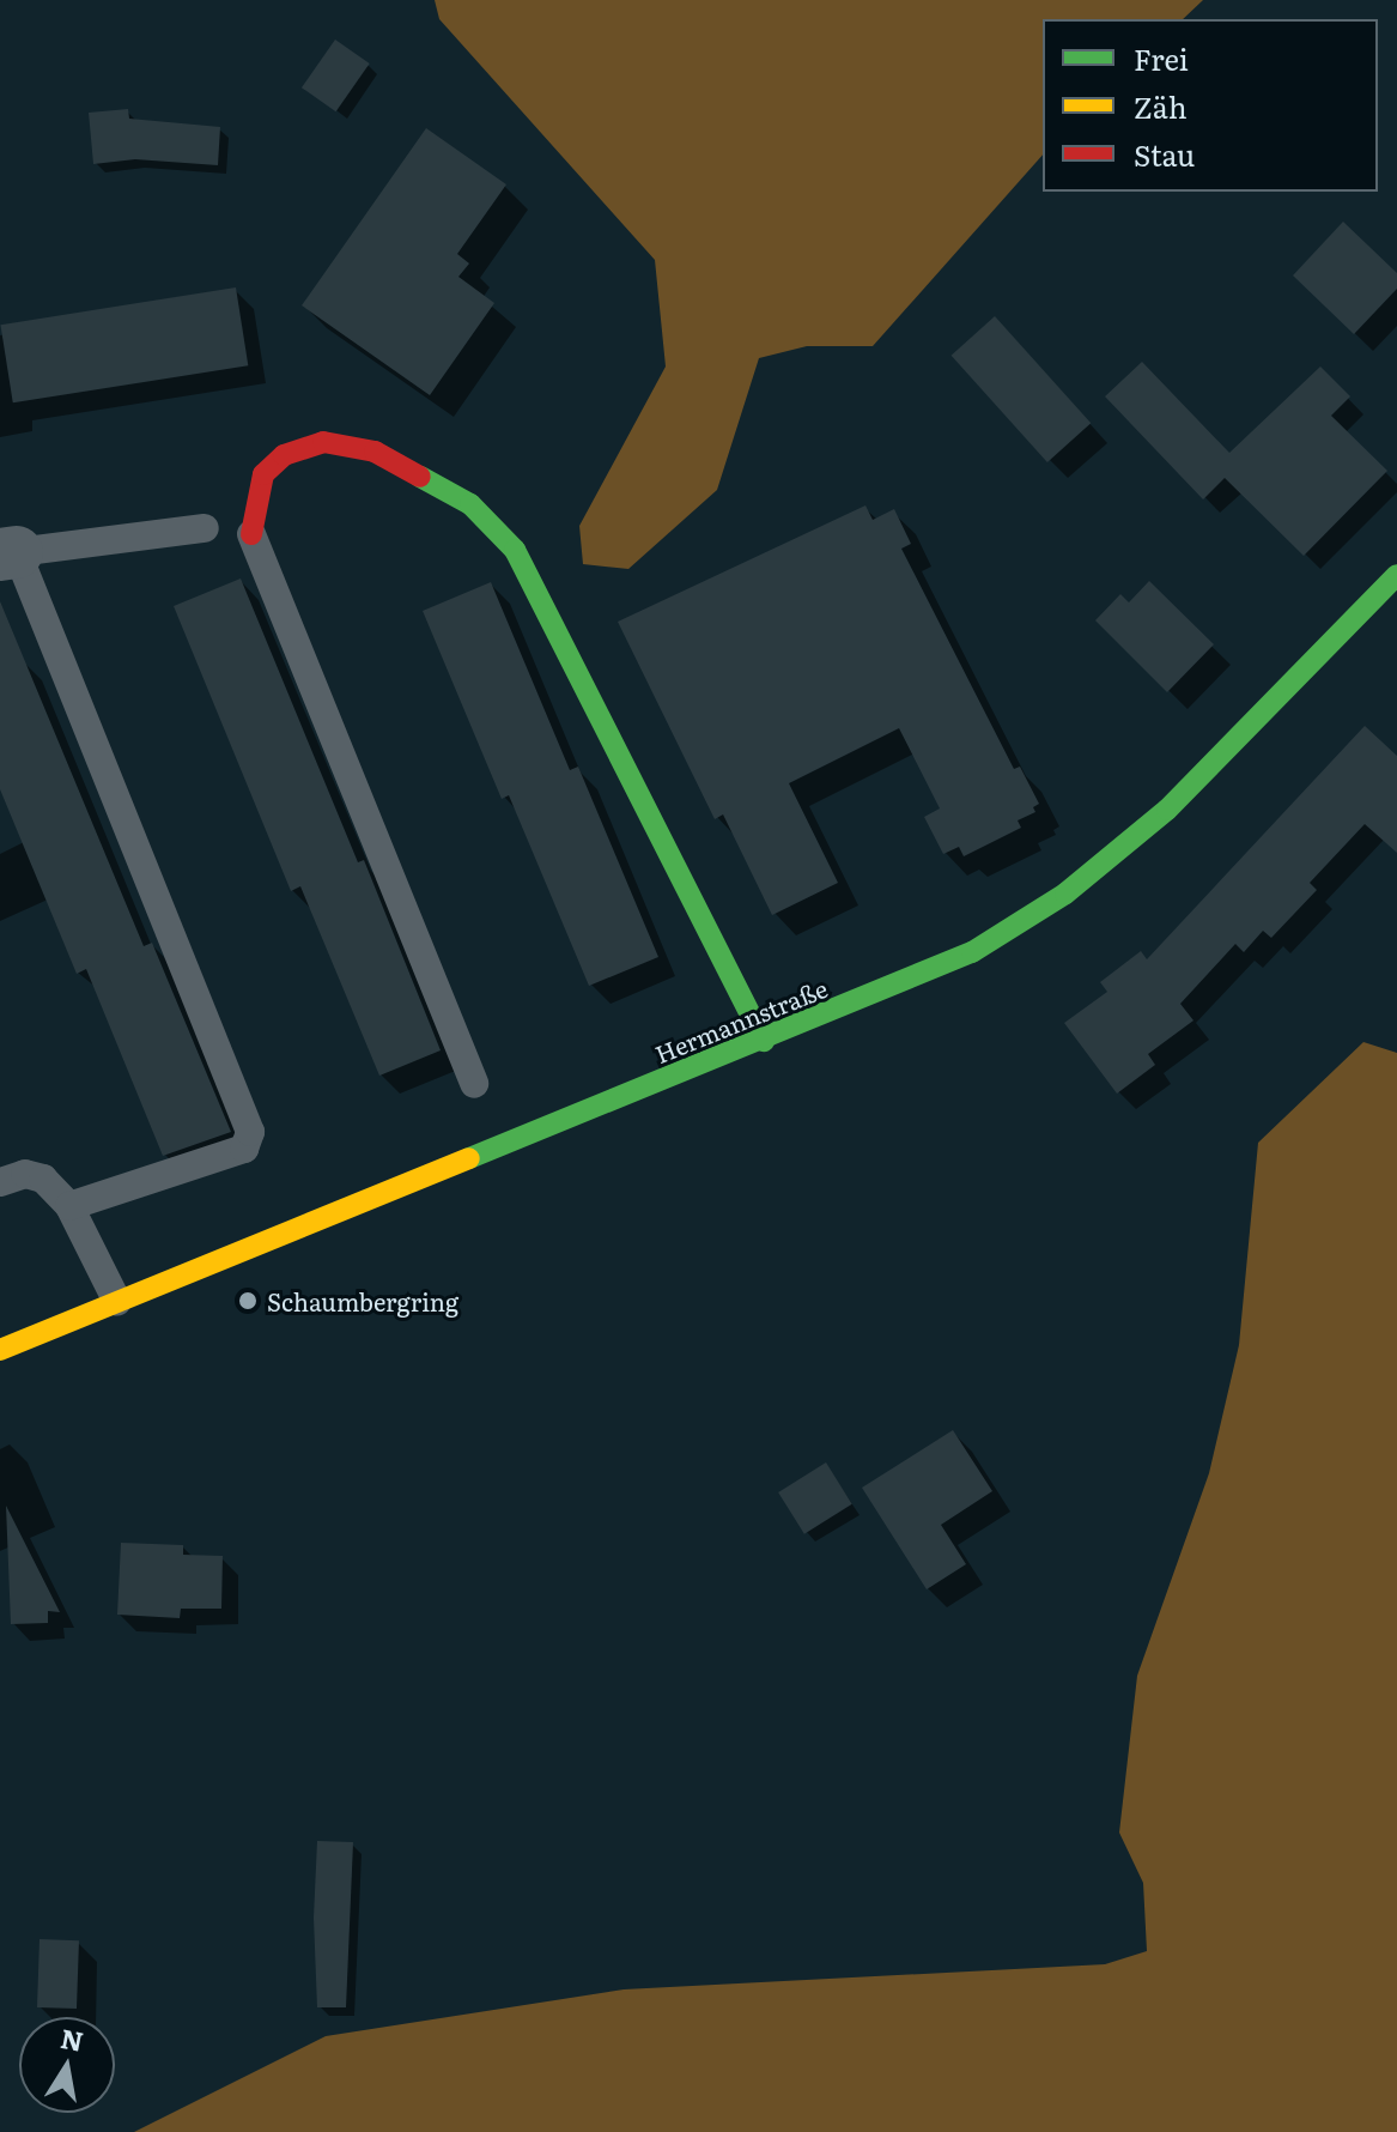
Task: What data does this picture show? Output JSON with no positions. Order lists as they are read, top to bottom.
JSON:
{
  "streets": {
    "street": ["Hermannstraße"]
  },
  "places": ["Schaumbergring"],
  "legend": ["Frei", "Zäh", "Stau"],
  "north": "top"
}
